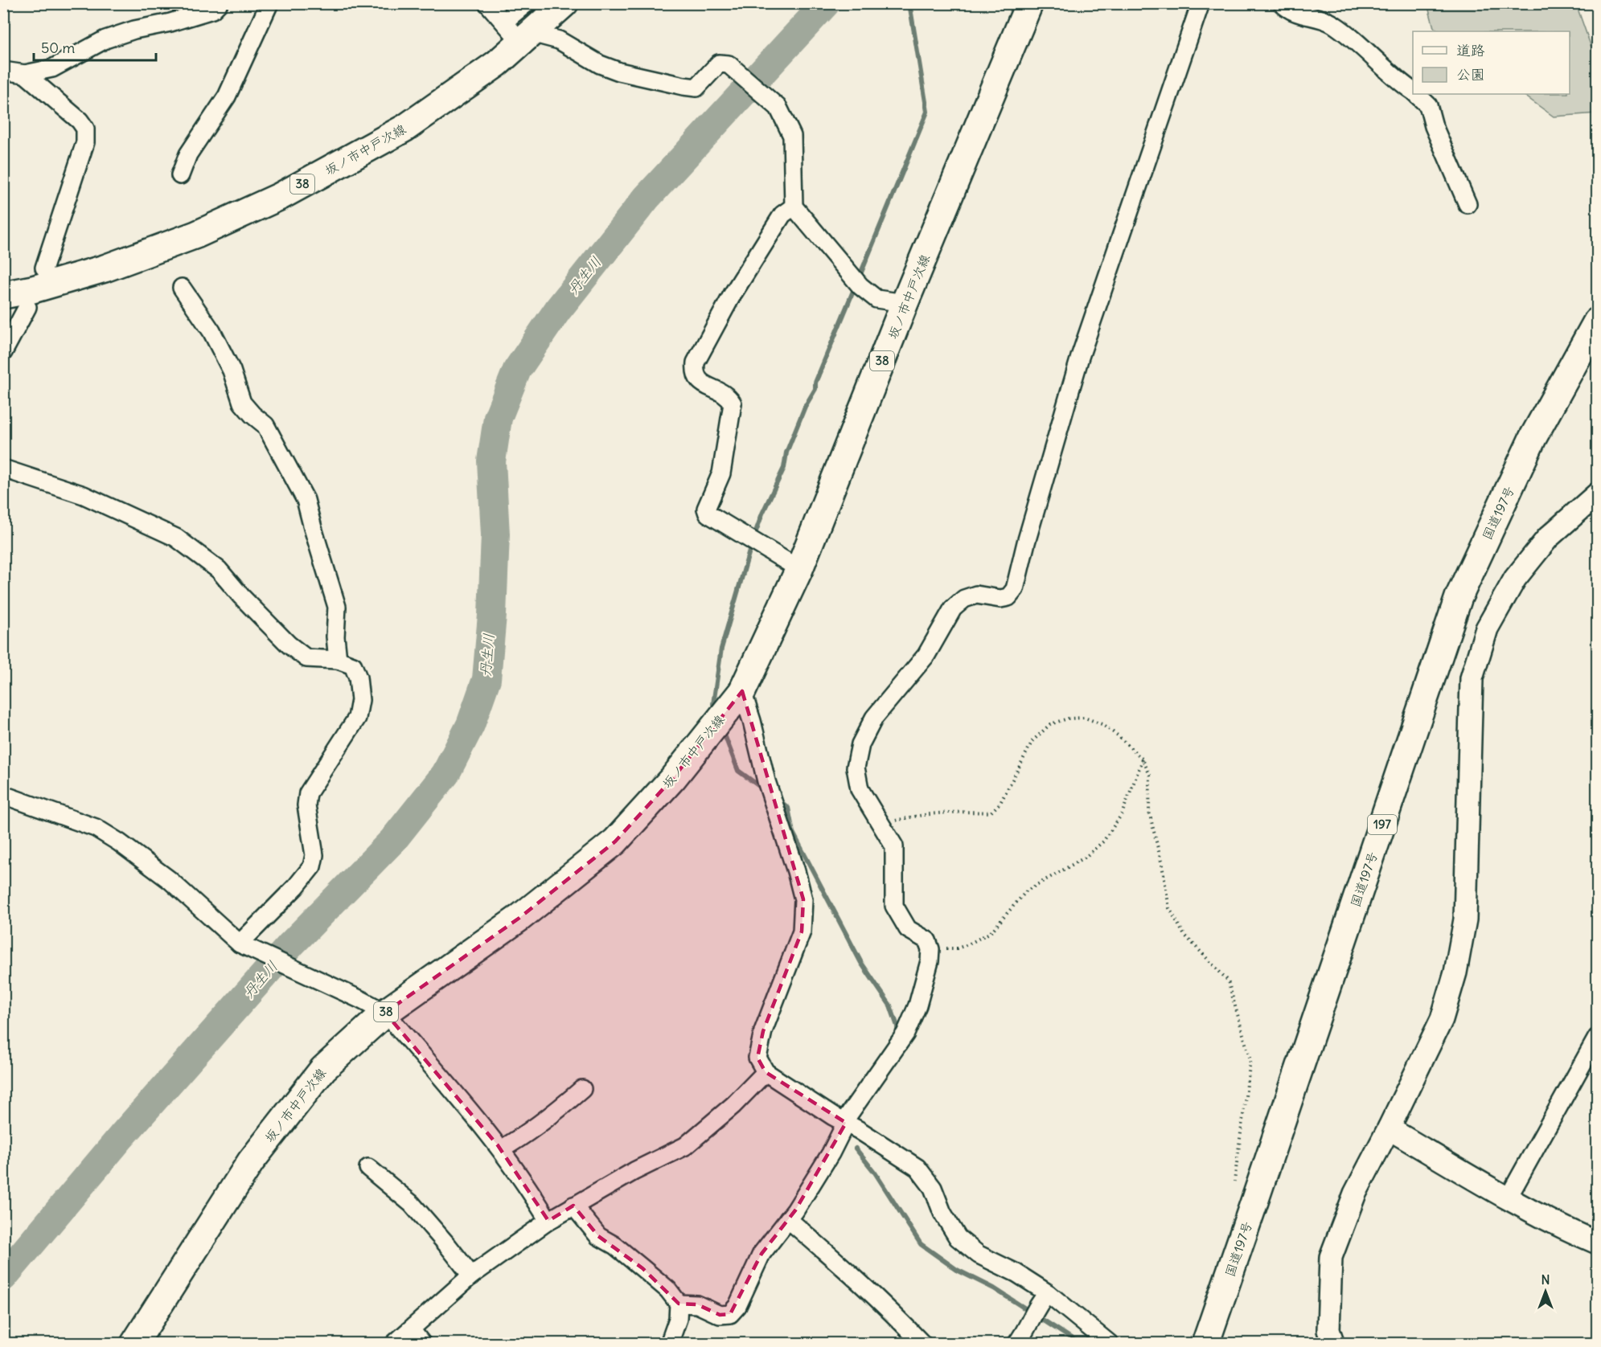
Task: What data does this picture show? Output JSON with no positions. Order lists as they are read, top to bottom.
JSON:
{
  "streets": {
    "main road": [
      "坂ノ市中戸次線",
      "38",
      "国道197号",
      "197"
    ]
  },
  "water": ["丹生川"],
  "legend": ["道路", "公園"],
  "scale_bar": "50 m",
  "north": "top"
}
